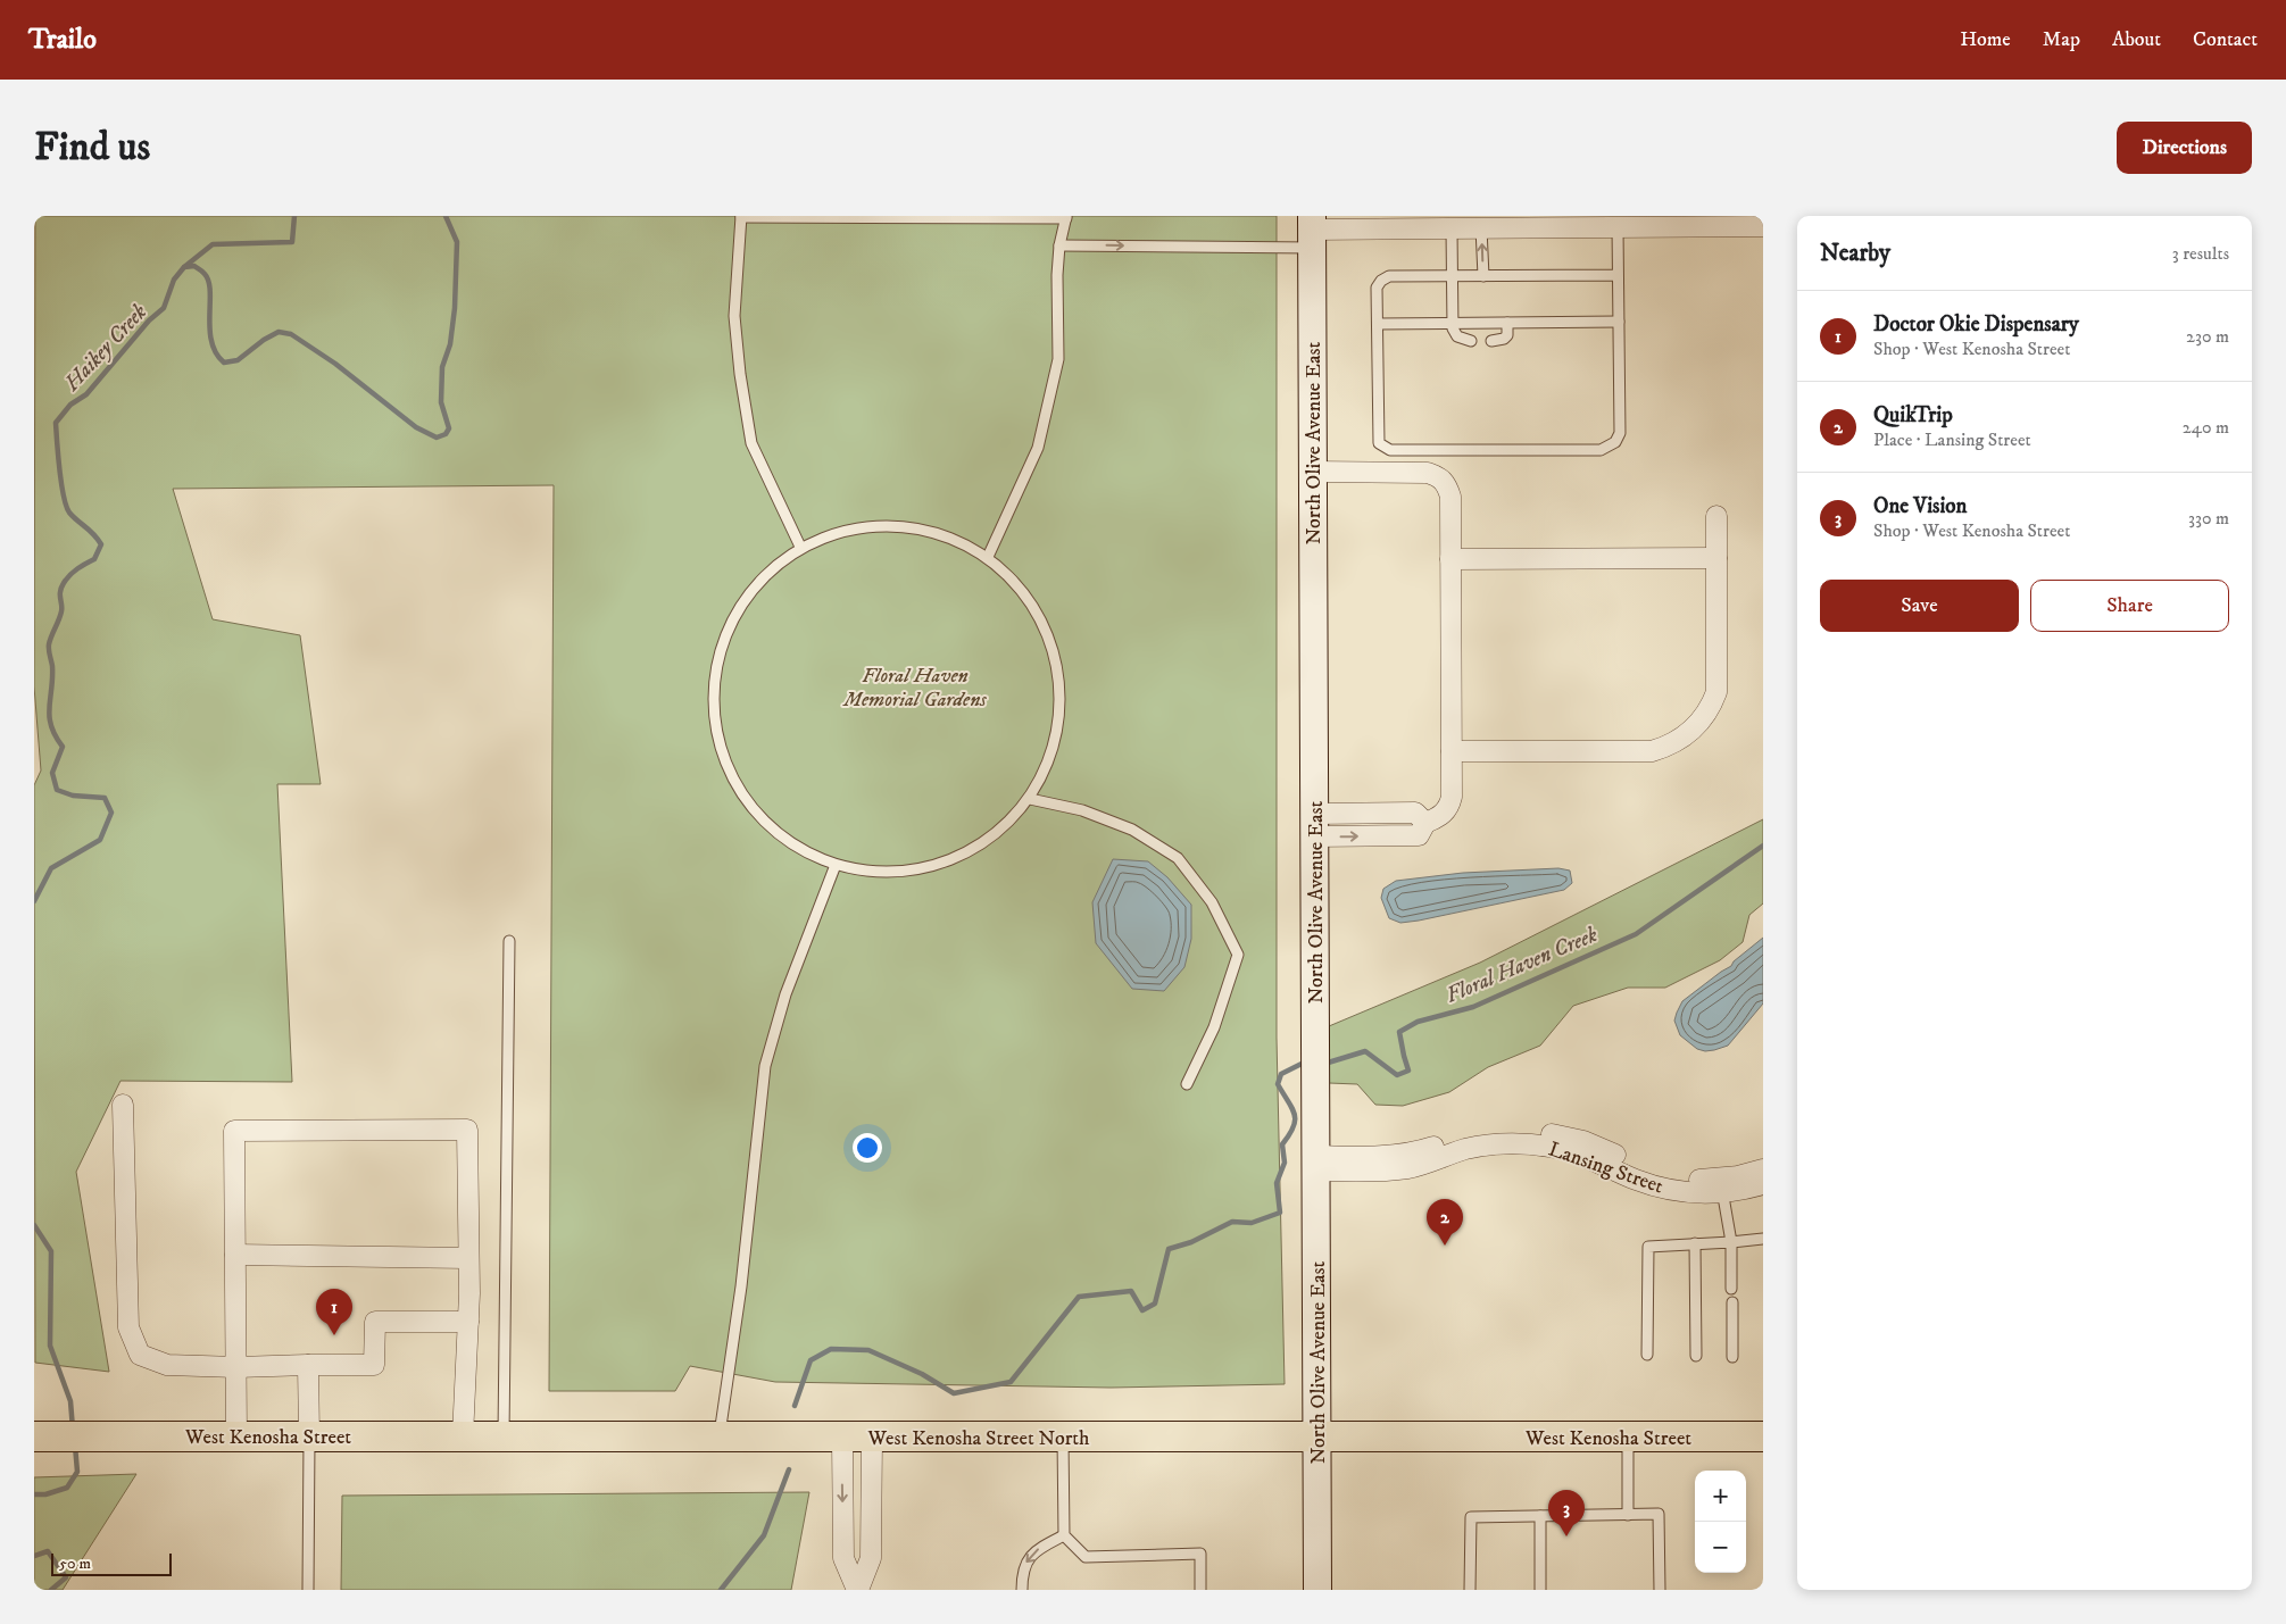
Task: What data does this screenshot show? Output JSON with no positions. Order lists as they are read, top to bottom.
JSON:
{
  "streets": {
    "main road": ["West Kenosha Street", "West Kenosha Street North"],
    "street": ["North Olive Avenue East", "Lansing Street"]
  },
  "crossings": [
    ["North Olive Avenue East", "Lansing Street"],
    ["North Olive Avenue East", "West Kenosha Street North"],
    ["West Kenosha Street", "West Kenosha Street North"]
  ],
  "water": ["Haikey Creek", "Floral Haven Creek"],
  "parks": ["Floral Haven Memorial Gardens"],
  "scale_bar": "50 m",
  "page": {
    "header": "Trailo",
    "nav": [
      "Home",
      "Map",
      "About",
      "Contact"
    ],
    "buttons": [
      "Directions",
      ["Save", "Share"]
    ],
    "title": "Find us",
    "heading": ["Nearby", "3 results"],
    "list": [
      {
        "mark": "1",
        "name": "Doctor Okie Dispensary",
        "note": "Shop · West Kenosha Street",
        "value": "230 m"
      },
      {
        "mark": "2",
        "name": "QuikTrip",
        "note": "Place · Lansing Street",
        "value": "240 m"
      },
      {
        "mark": "3",
        "name": "One Vision",
        "note": "Shop · West Kenosha Street",
        "value": "330 m"
      }
    ],
    "pins": ["2", "1", "3"],
    "map_buttons": ["+", "−"],
    "scale": "50 m"
  }
}
